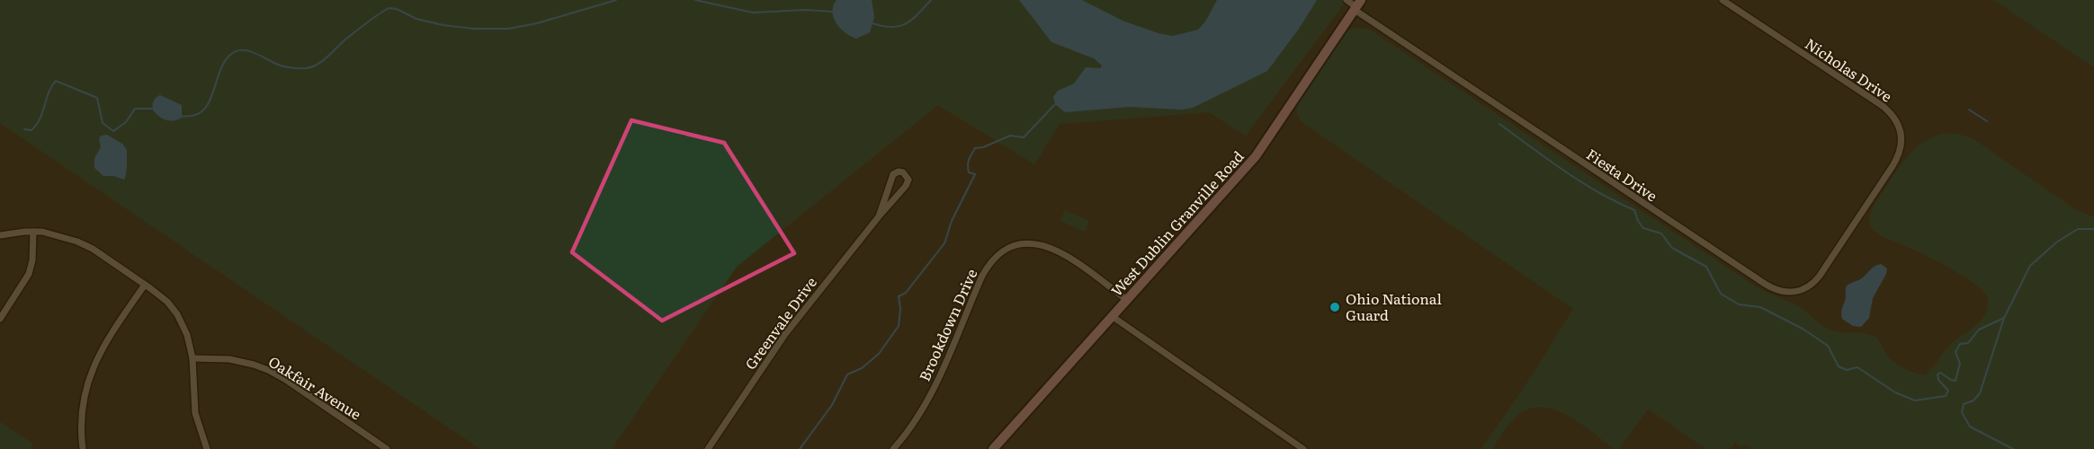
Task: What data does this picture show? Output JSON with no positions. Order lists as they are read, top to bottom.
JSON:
{
  "streets": {
    "main road": ["West Dublin Granville Road"],
    "street": [
      "Nicholas Drive",
      "Fiesta Drive",
      "Greenvale Drive",
      "Brookdown Drive",
      "Oakfair Avenue"
    ]
  },
  "crossings": [
    ["Nicholas Drive", "Fiesta Drive"],
    ["Fiesta Drive", "West Dublin Granville Road"],
    ["West Dublin Granville Road", "Brookdown Drive"]
  ],
  "places": ["Ohio National Guard"]
}
